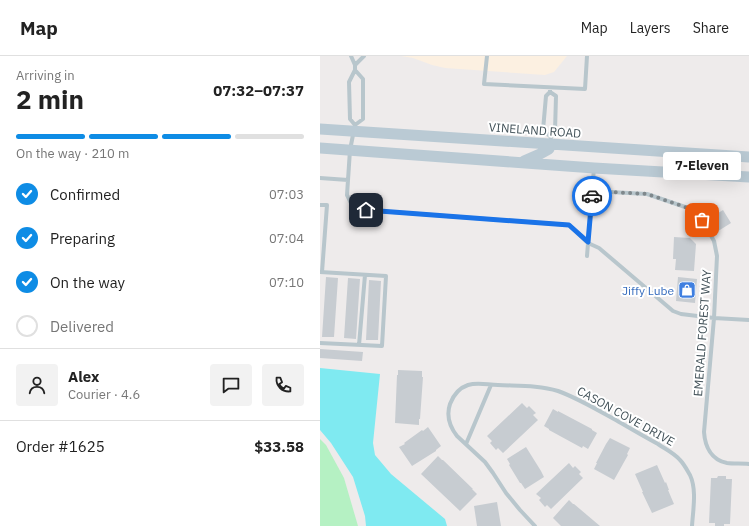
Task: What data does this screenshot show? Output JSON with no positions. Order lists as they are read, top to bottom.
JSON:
{
  "streets": {
    "street": ["VINELAND ROAD"],
    "lane": ["EMERALD FOREST WAY", "CASON COVE DRIVE"]
  },
  "places": {
    "other": ["7-Eleven"],
    "shop": ["Jiffy Lube"]
  },
  "page": {
    "header": "Map",
    "nav": ["Map", "Layers", "Share"],
    "heading": ["2 min", "Arriving in", "07:32–07:37"],
    "panel": [
      "Alex",
      "Courier · 4.6",
      "Order #1625",
      "$33.58"
    ],
    "bar": "On the way · 210 m",
    "bubble": "7-Eleven",
    "list": [
      ["Confirmed", "07:03"],
      ["Preparing", "07:04"],
      ["On the way", "07:10"],
      "Delivered"
    ]
  }
}
